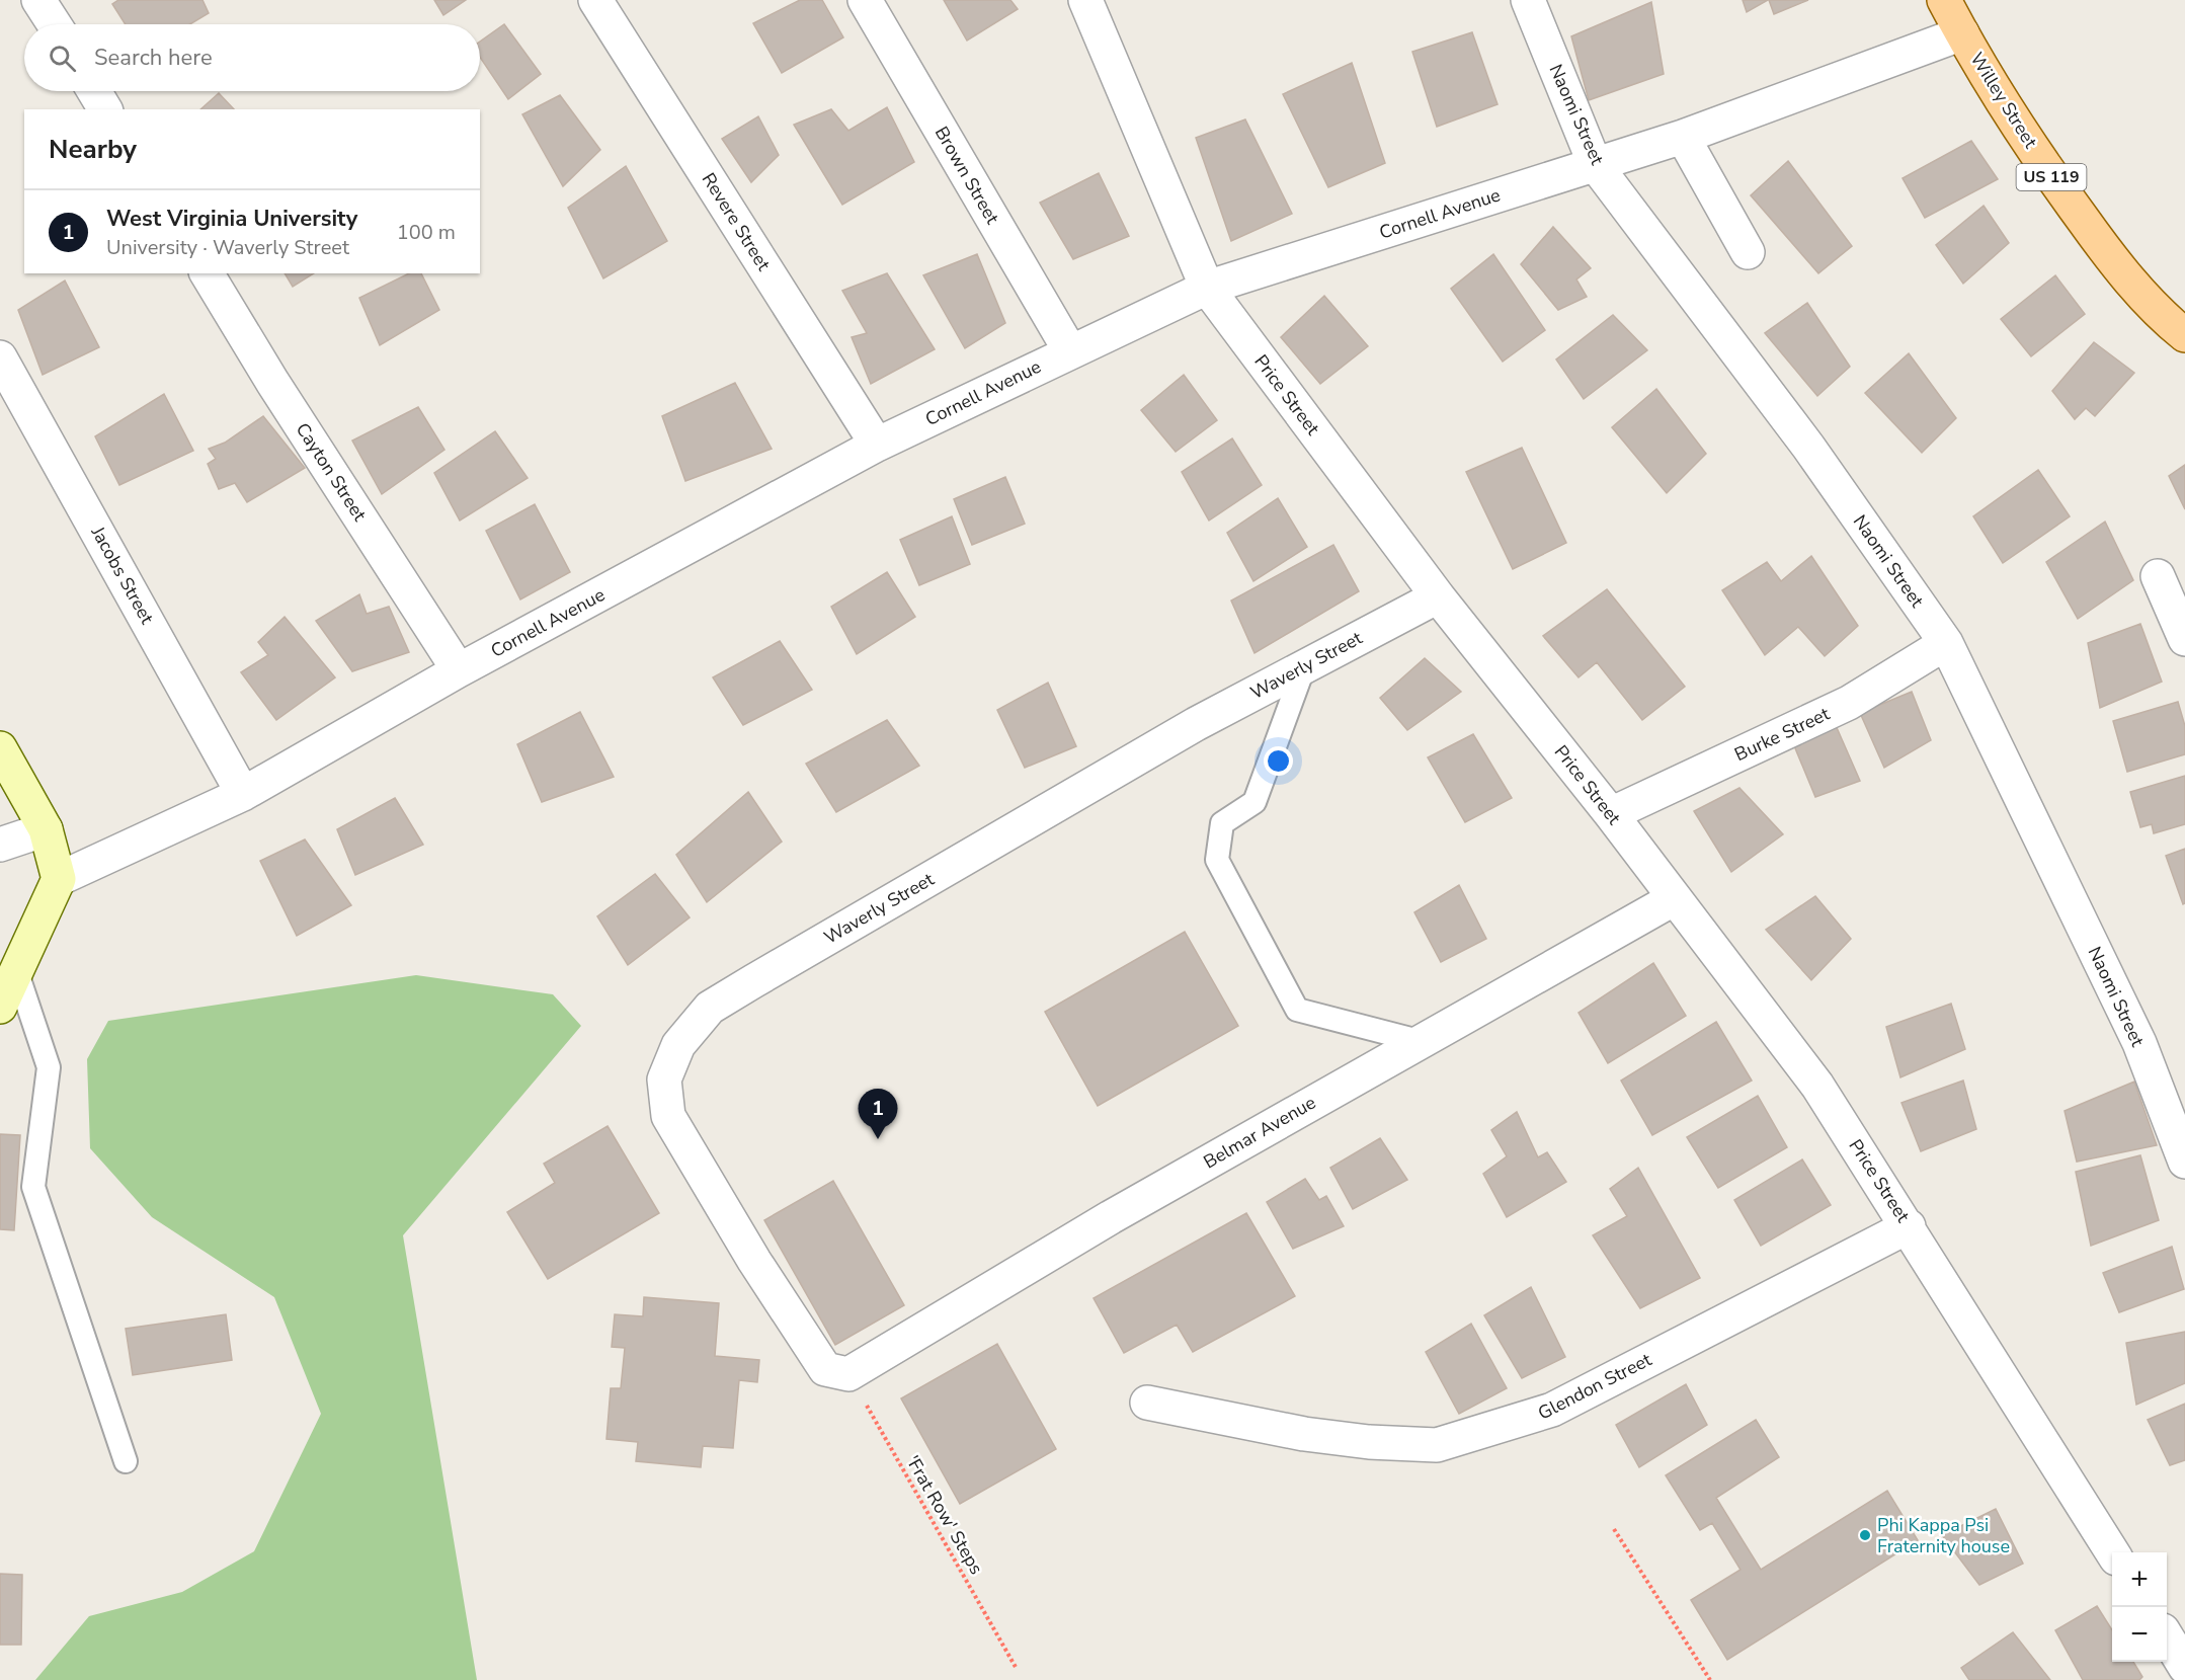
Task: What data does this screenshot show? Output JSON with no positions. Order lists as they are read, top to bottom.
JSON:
{
  "streets": {
    "main road": ["Willey Street", "US 119"],
    "street": [
      "Naomi Street",
      "Brown Street",
      "Cornell Avenue",
      "Revere Street",
      "Price Street",
      "Cayton Street",
      "Jacobs Street",
      "Waverly Street",
      "Burke Street",
      "Belmar Avenue",
      "Glendon Street"
    ],
    "path": ["'Frat Row' Steps"]
  },
  "crossings": [
    ["Willey Street", "Cornell Avenue"],
    ["Naomi Street", "Cornell Avenue"],
    ["Naomi Street", "Burke Street"],
    ["Brown Street", "Cornell Avenue"],
    ["Cornell Avenue", "Revere Street"],
    ["Cornell Avenue", "Price Street"],
    ["Cornell Avenue", "Cayton Street"],
    ["Cornell Avenue", "Jacobs Street"],
    ["Price Street", "Waverly Street"],
    ["Price Street", "Burke Street"],
    ["Price Street", "Belmar Avenue"],
    ["Price Street", "Glendon Street"],
    ["Waverly Street", "Belmar Avenue"],
    ["Waverly Street", "'Frat Row' Steps"],
    ["Belmar Avenue", "'Frat Row' Steps"]
  ],
  "places": ["Phi Kappa Psi Fraternity house"],
  "page": {
    "search": "Search here",
    "heading": "Nearby",
    "list": [
      {
        "mark": "1",
        "name": "West Virginia University",
        "note": "University · Waverly Street",
        "value": "100 m"
      }
    ],
    "pins": "1",
    "map_buttons": ["+", "−"]
  }
}
